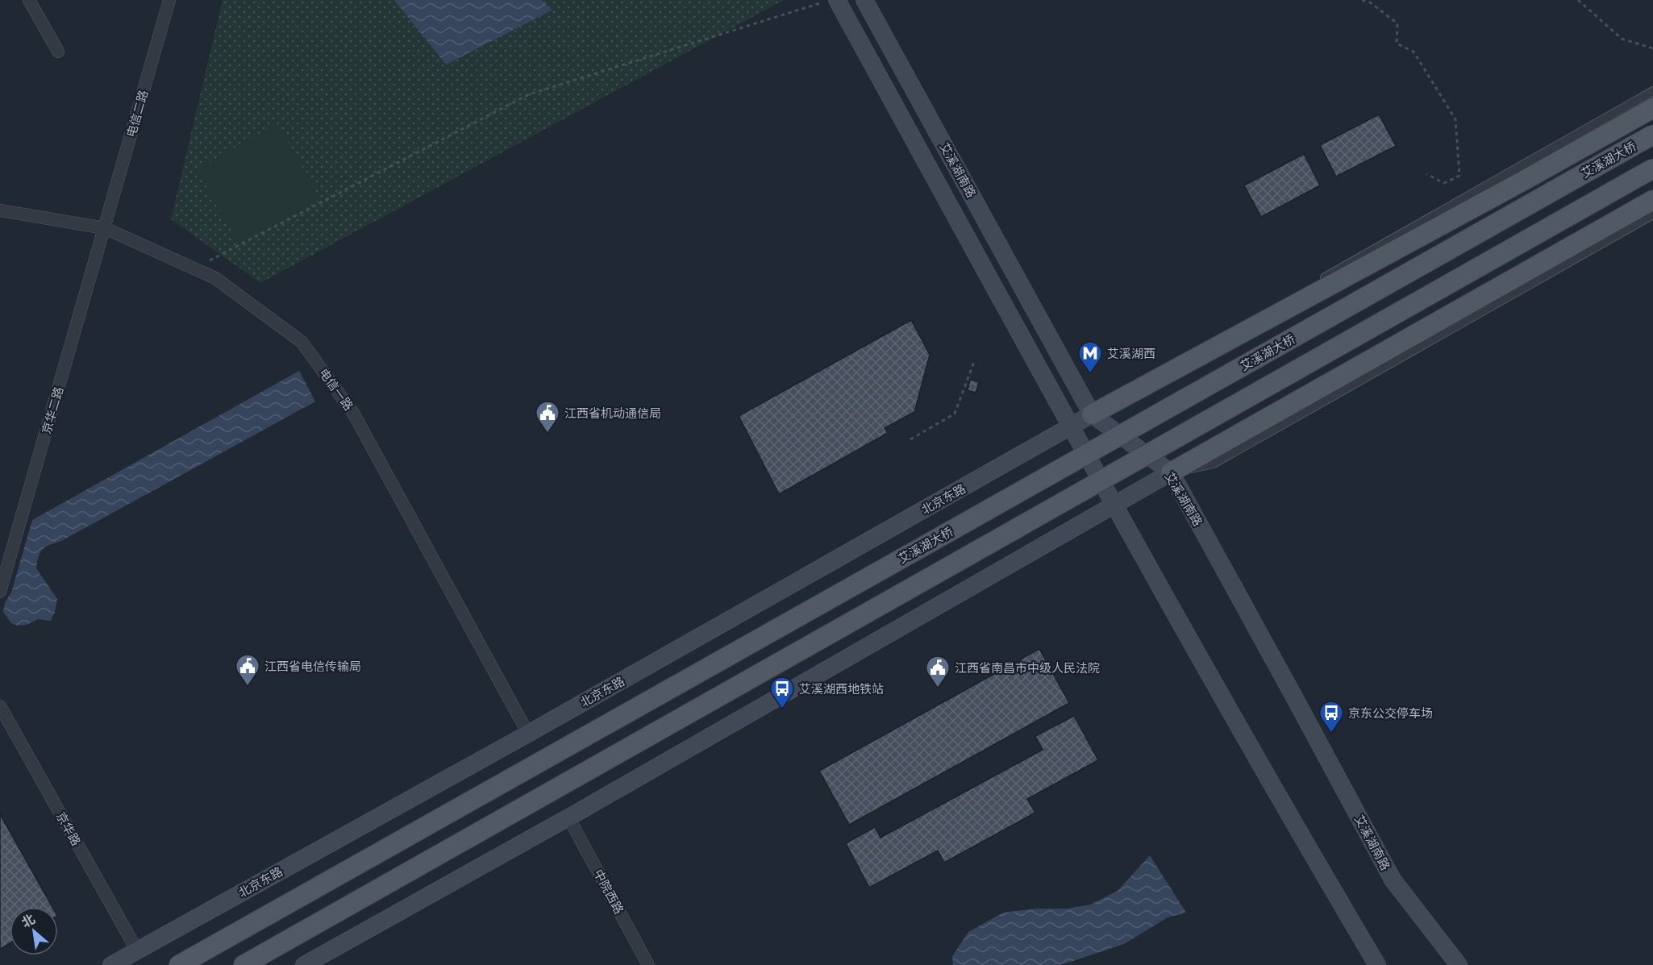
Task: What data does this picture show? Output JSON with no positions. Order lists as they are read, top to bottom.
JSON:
{
  "streets": {
    "main road": ["艾溪湖大桥", "艾溪湖南路", "北京东路"],
    "street": [
      "电信二路",
      "电信一路",
      "京华二路",
      "京华路",
      "中院西路"
    ]
  },
  "crossings": [
    ["电信二路", "电信一路"],
    ["电信二路", "京华二路"],
    ["艾溪湖南路", "北京东路"],
    ["电信一路", "京华二路"],
    ["电信一路", "北京东路"],
    ["北京东路", "京华路"]
  ],
  "places": {
    "metro station": ["艾溪湖西"],
    "public building": ["江西省机动通信局", "江西省电信传输局", "江西省南昌市中级人民法院"],
    "bus stop": ["艾溪湖西地铁站", "京东公交停车场"]
  },
  "north": "top left"
}
